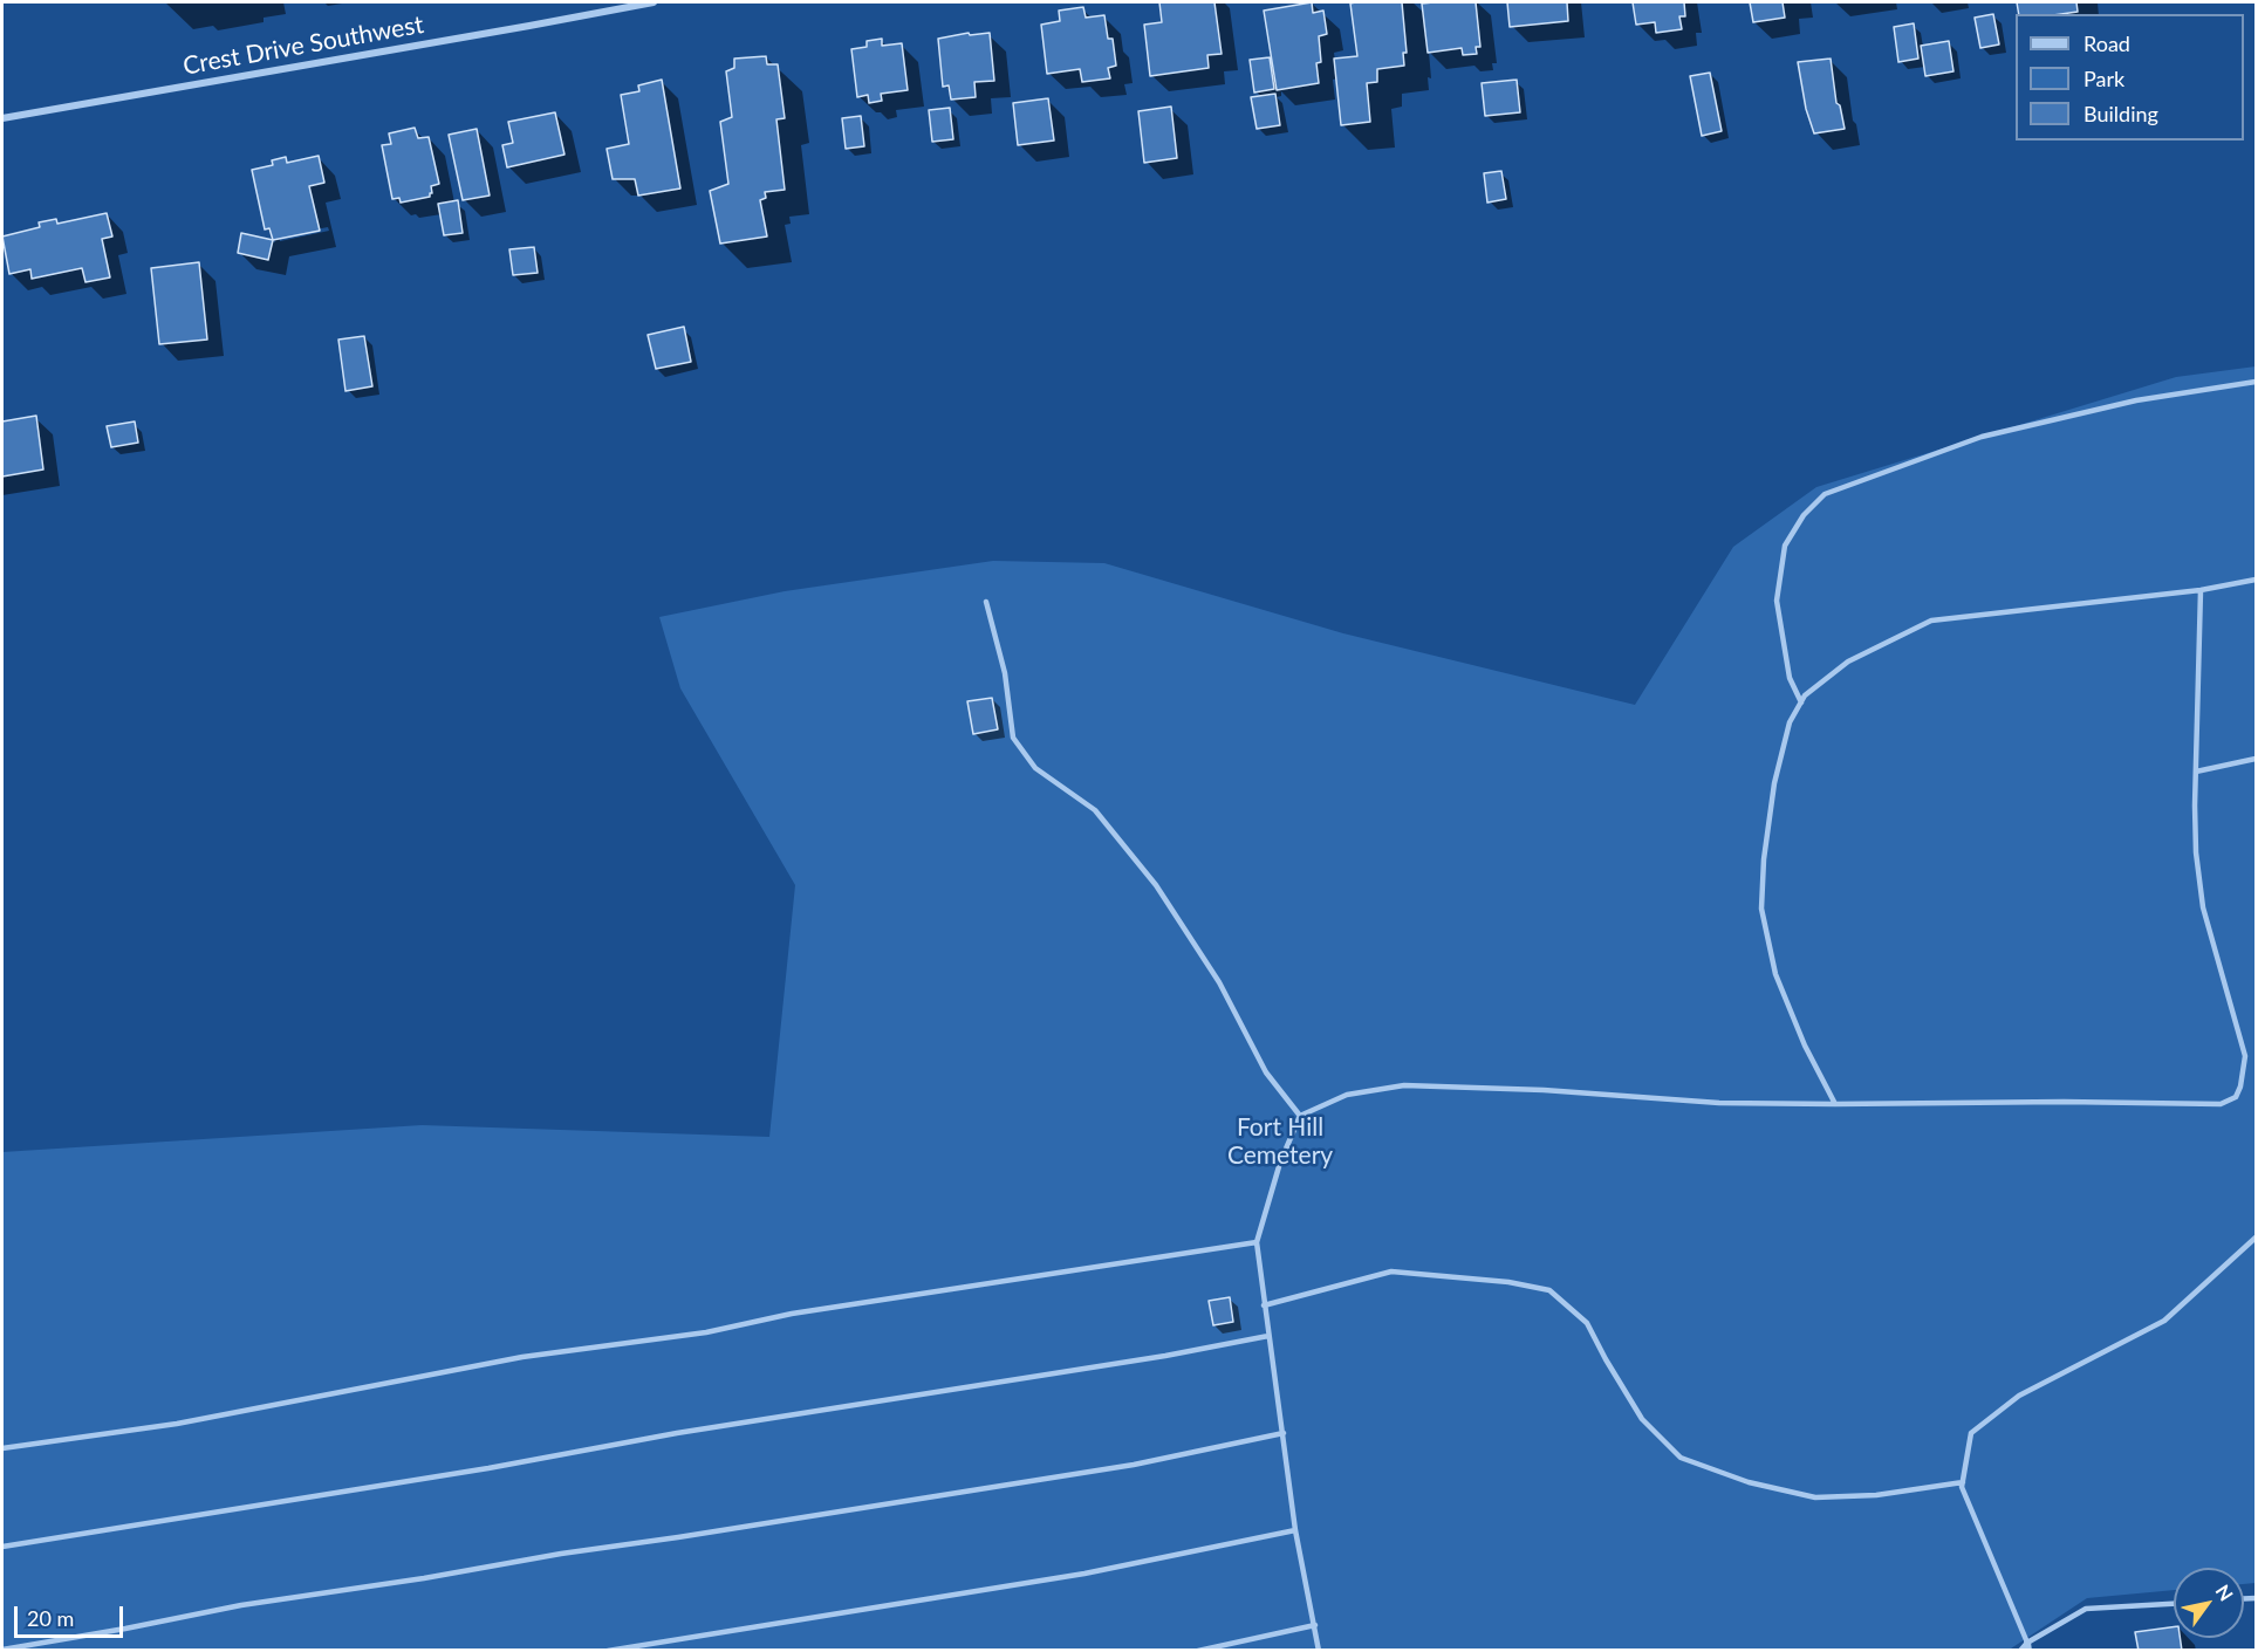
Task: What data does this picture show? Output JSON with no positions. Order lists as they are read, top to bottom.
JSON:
{
  "streets": {
    "street": ["Crest Drive Southwest"]
  },
  "parks": ["Fort Hill Cemetery"],
  "legend": ["Road", "Park", "Building"],
  "scale_bar": "20 m",
  "north": "top right"
}
